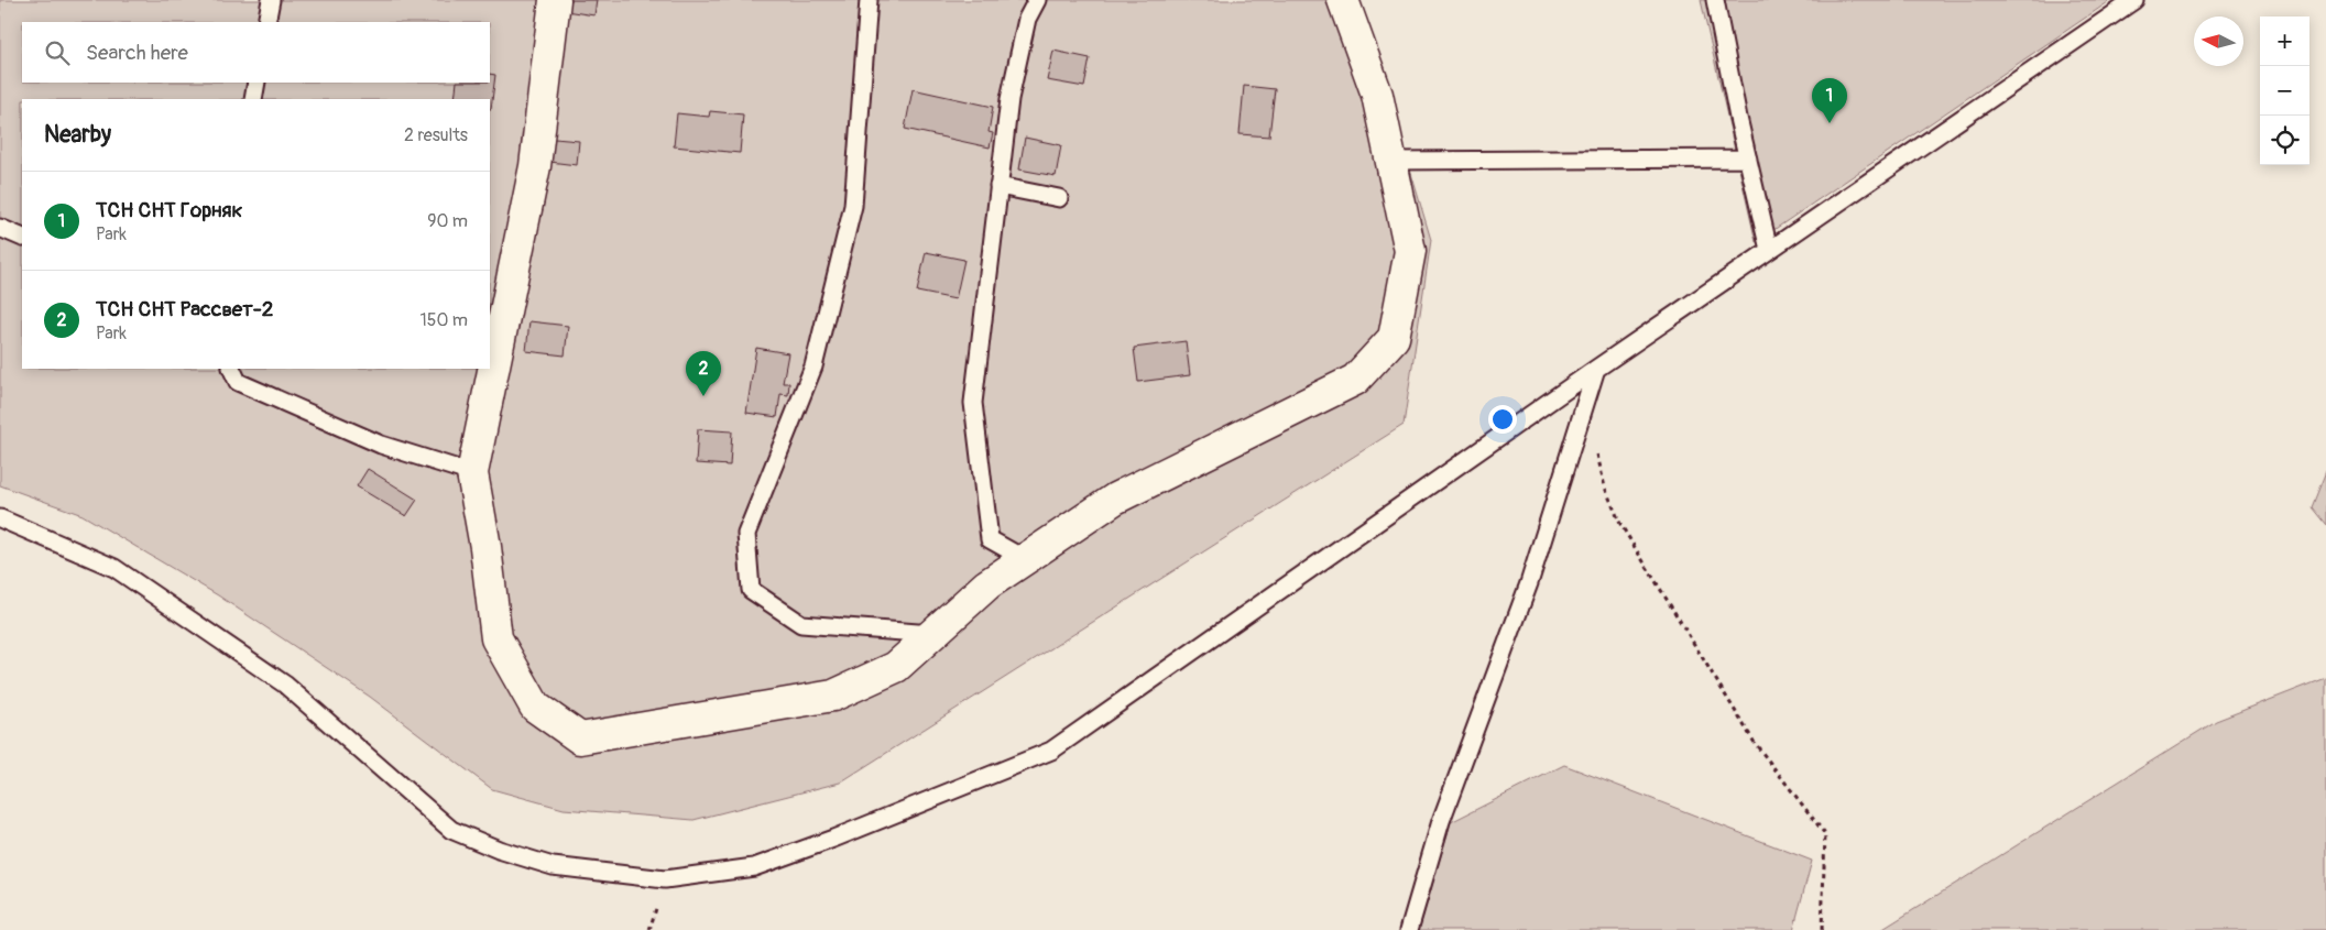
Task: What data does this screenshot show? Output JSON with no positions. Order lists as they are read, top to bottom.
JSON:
{
  "north": "left",
  "page": {
    "map_buttons": ["+", "−"],
    "search": "Search here",
    "pins": ["1", "2"],
    "heading": ["Nearby", "2 results"],
    "list": [
      {
        "mark": "1",
        "name": "ТСН СНТ Горняк",
        "note": "Park",
        "value": "90 m"
      },
      {
        "mark": "2",
        "name": "ТСН СНТ Рассвет-2",
        "note": "Park",
        "value": "150 m"
      }
    ]
  }
}
